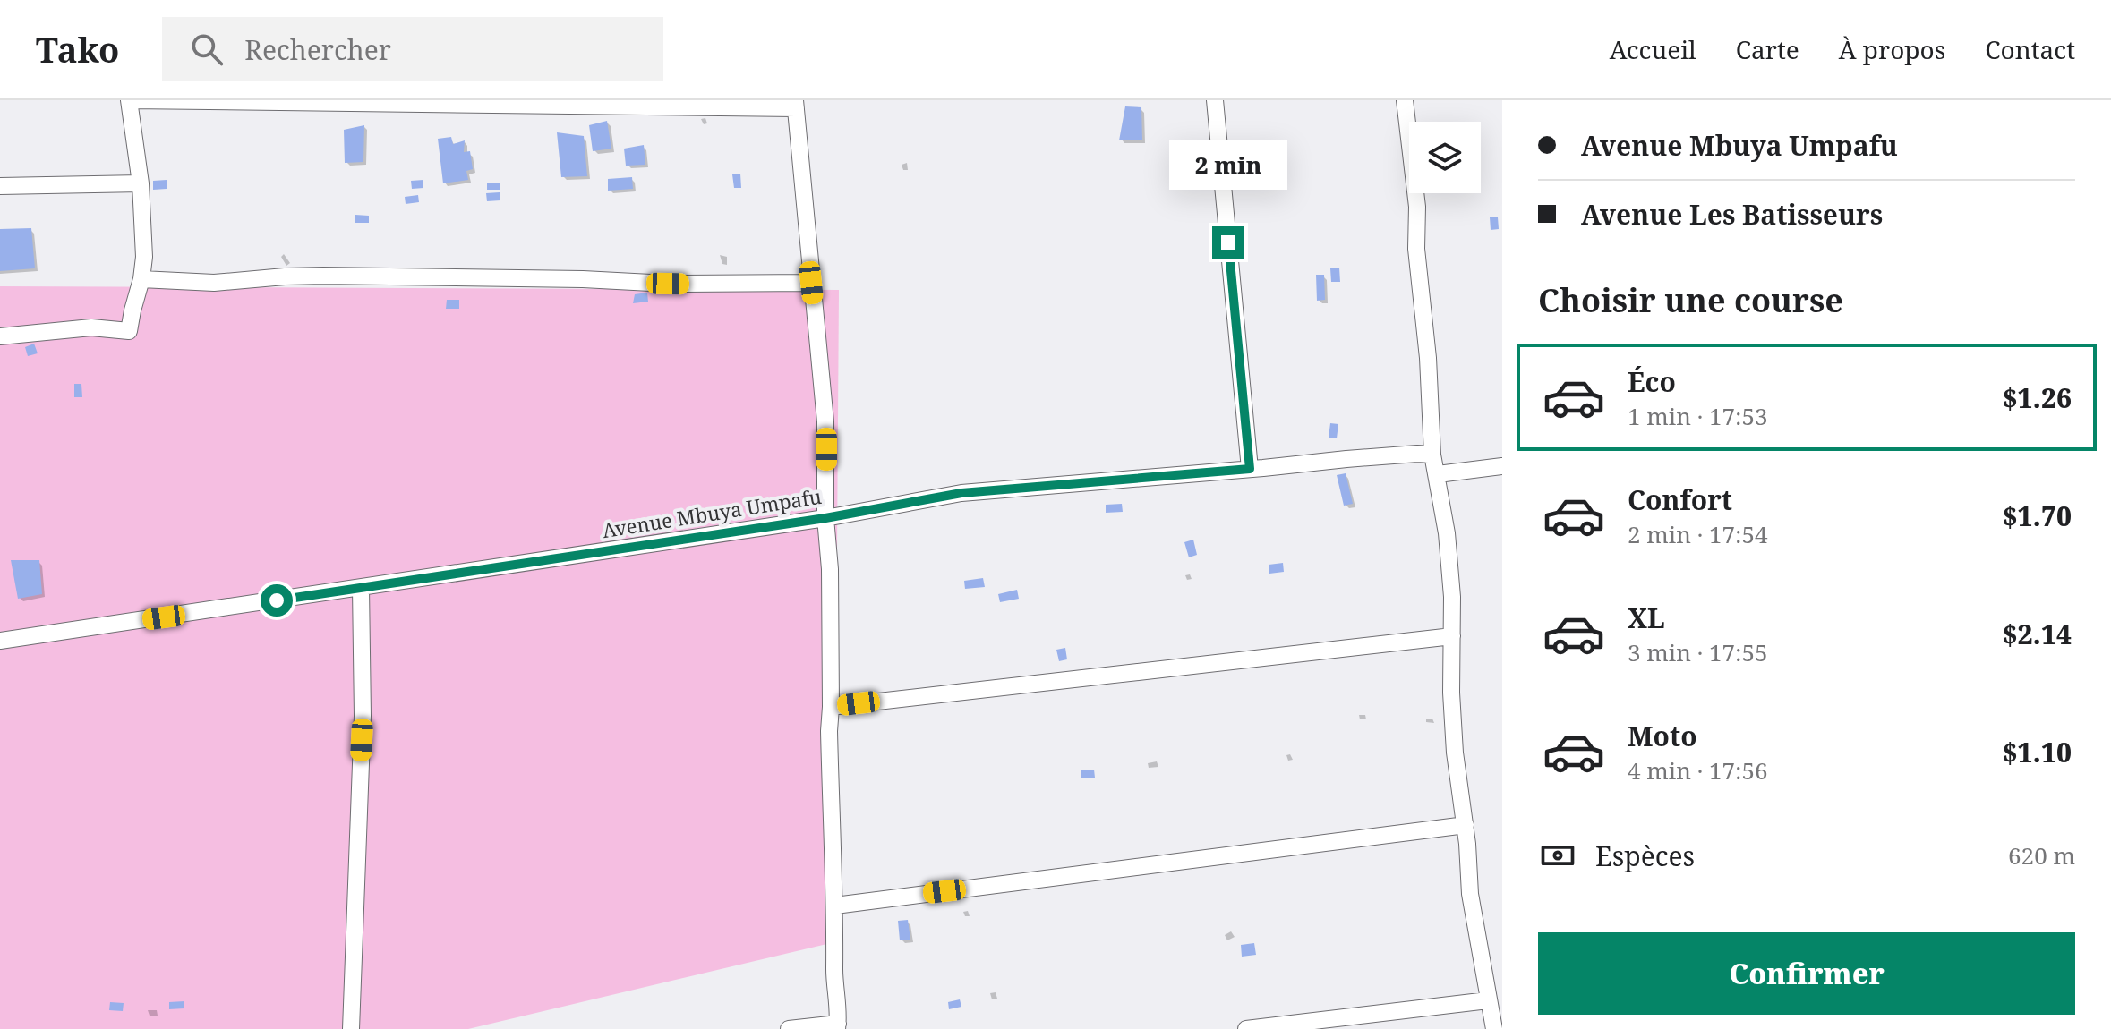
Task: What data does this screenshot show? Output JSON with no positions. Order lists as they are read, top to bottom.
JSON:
{
  "streets": {
    "street": ["Avenue Mbuya Umpafu"]
  },
  "page": {
    "header": "Tako",
    "search": "Rechercher",
    "nav": [
      "Accueil",
      "Carte",
      "À propos",
      "Contact"
    ],
    "banner": ["Avenue Mbuya Umpafu", "Avenue Les Batisseurs"],
    "bubble": "2 min",
    "heading": "Choisir une course",
    "list": [
      {
        "name": "Éco",
        "note": "1 min · 17:53",
        "value": "$1.26"
      },
      {
        "name": "Confort",
        "note": "2 min · 17:54",
        "value": "$1.70"
      },
      {
        "name": "XL",
        "note": "3 min · 17:55",
        "value": "$2.14"
      },
      {
        "name": "Moto",
        "note": "4 min · 17:56",
        "value": "$1.10"
      }
    ],
    "pay": ["Espèces", "620 m"],
    "buttons": "Confirmer"
  }
}
